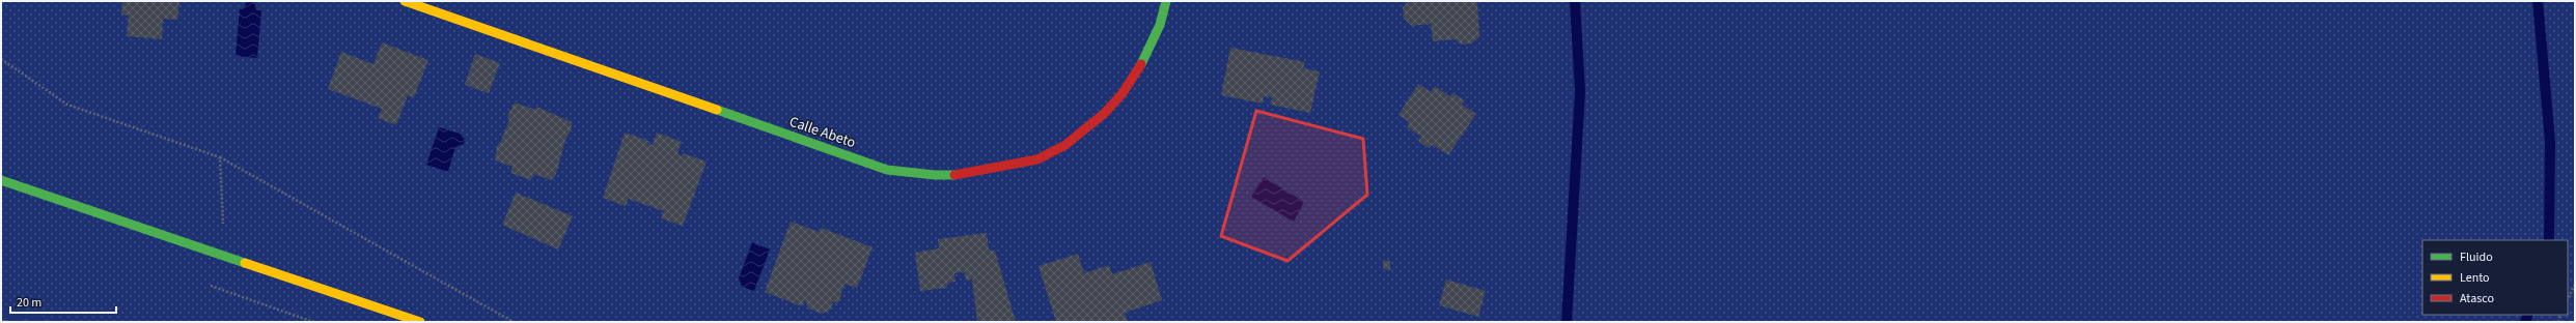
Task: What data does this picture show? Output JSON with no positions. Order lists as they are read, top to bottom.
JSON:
{
  "streets": {
    "street": ["Calle Abeto"]
  },
  "legend": ["Fluido", "Lento", "Atasco"],
  "scale_bar": "20 m"
}
